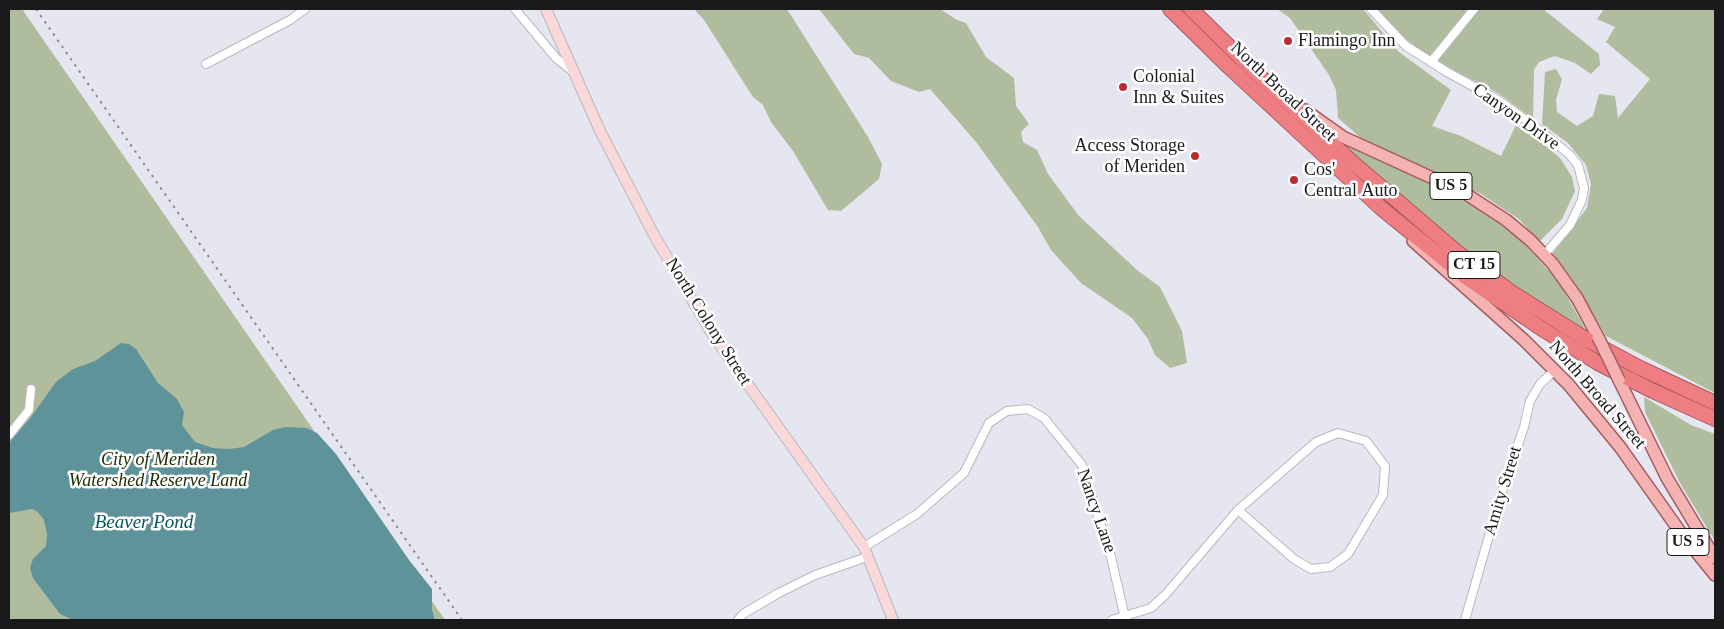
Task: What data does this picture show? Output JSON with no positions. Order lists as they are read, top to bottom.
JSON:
{
  "streets": {
    "highway": ["North Broad Street", "US 5", "CT 15"],
    "main road": ["North Colony Street"],
    "street": ["Canyon Drive", "Amity Street", "Nancy Lane"]
  },
  "crossings": [
    ["North Broad Street", "Canyon Drive"],
    ["North Broad Street", "CT 15"],
    ["North Broad Street", "Amity Street"],
    ["North Colony Street", "Nancy Lane"]
  ],
  "water": ["Beaver Pond"],
  "parks": ["City of Meriden Watershed Reserve Land"],
  "places": [
    "Flamingo Inn",
    "Colonial Inn & Suites",
    "Access Storage of Meriden",
    "Cos' Central Auto"
  ]
}
